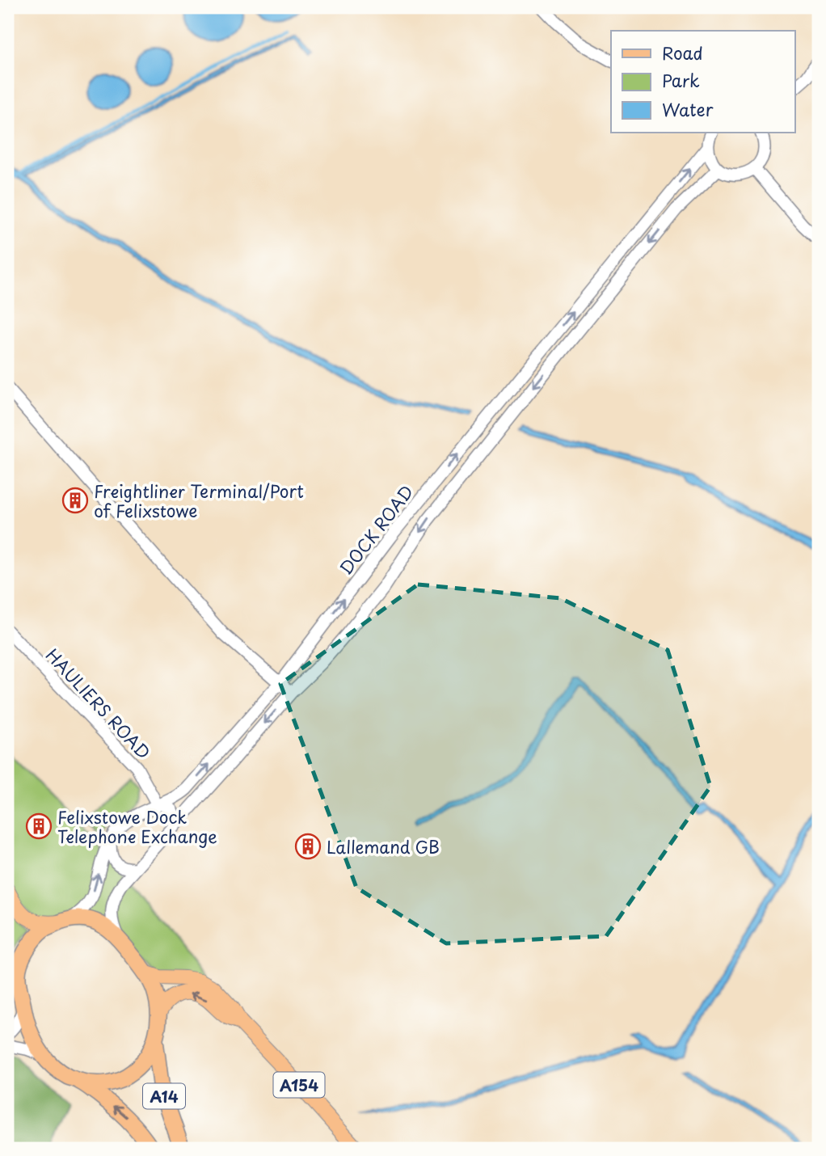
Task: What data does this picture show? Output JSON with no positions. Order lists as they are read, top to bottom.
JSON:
{
  "streets": {
    "highway": ["A14"],
    "main road": ["A154"],
    "street": ["DOCK ROAD", "HAULIERS ROAD"]
  },
  "crossings": [
    ["DOCK ROAD", "HAULIERS ROAD"],
    ["DOCK ROAD", "A154"],
    ["DOCK ROAD", "A14"],
    ["A154", "A14"]
  ],
  "places": {
    "building": ["Freightliner Terminal/Port of Felixstowe", "Felixstowe Dock Telephone Exchange", "Lallemand GB"]
  },
  "legend": ["Road", "Park", "Water"]
}
